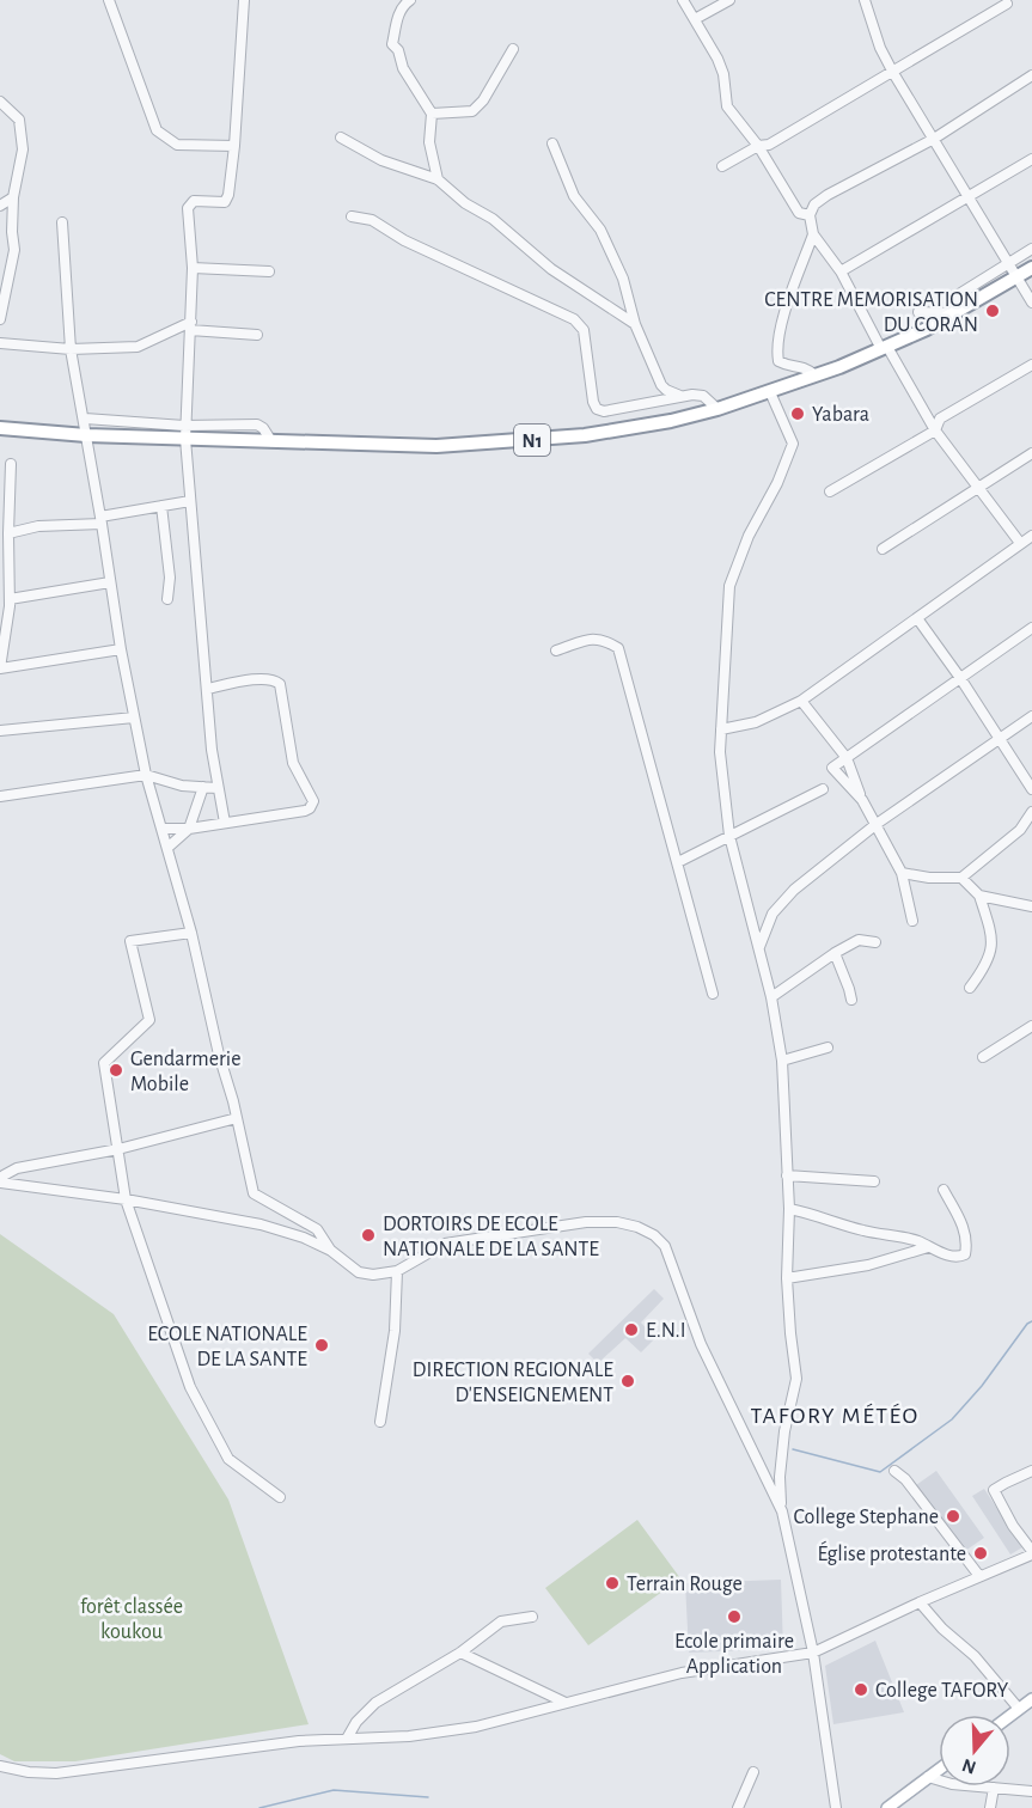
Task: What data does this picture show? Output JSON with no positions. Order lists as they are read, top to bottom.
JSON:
{
  "streets": {
    "highway": ["N1"]
  },
  "districts": ["TAFORY MÉTÉO"],
  "parks": ["forêt classée koukou"],
  "places": [
    "CENTRE MEMORISATION DU CORAN",
    "Yabara",
    "Gendarmerie Mobile",
    "DORTOIRS DE ECOLE NATIONALE DE LA SANTE",
    "E.N.I",
    "ECOLE NATIONALE DE LA SANTE",
    "DIRECTION REGIONALE D'ENSEIGNEMENT",
    "College Stephane",
    "Église protestante",
    "Terrain Rouge",
    "Ecole primaire Application",
    "College TAFORY"
  ],
  "north": "bottom"
}
